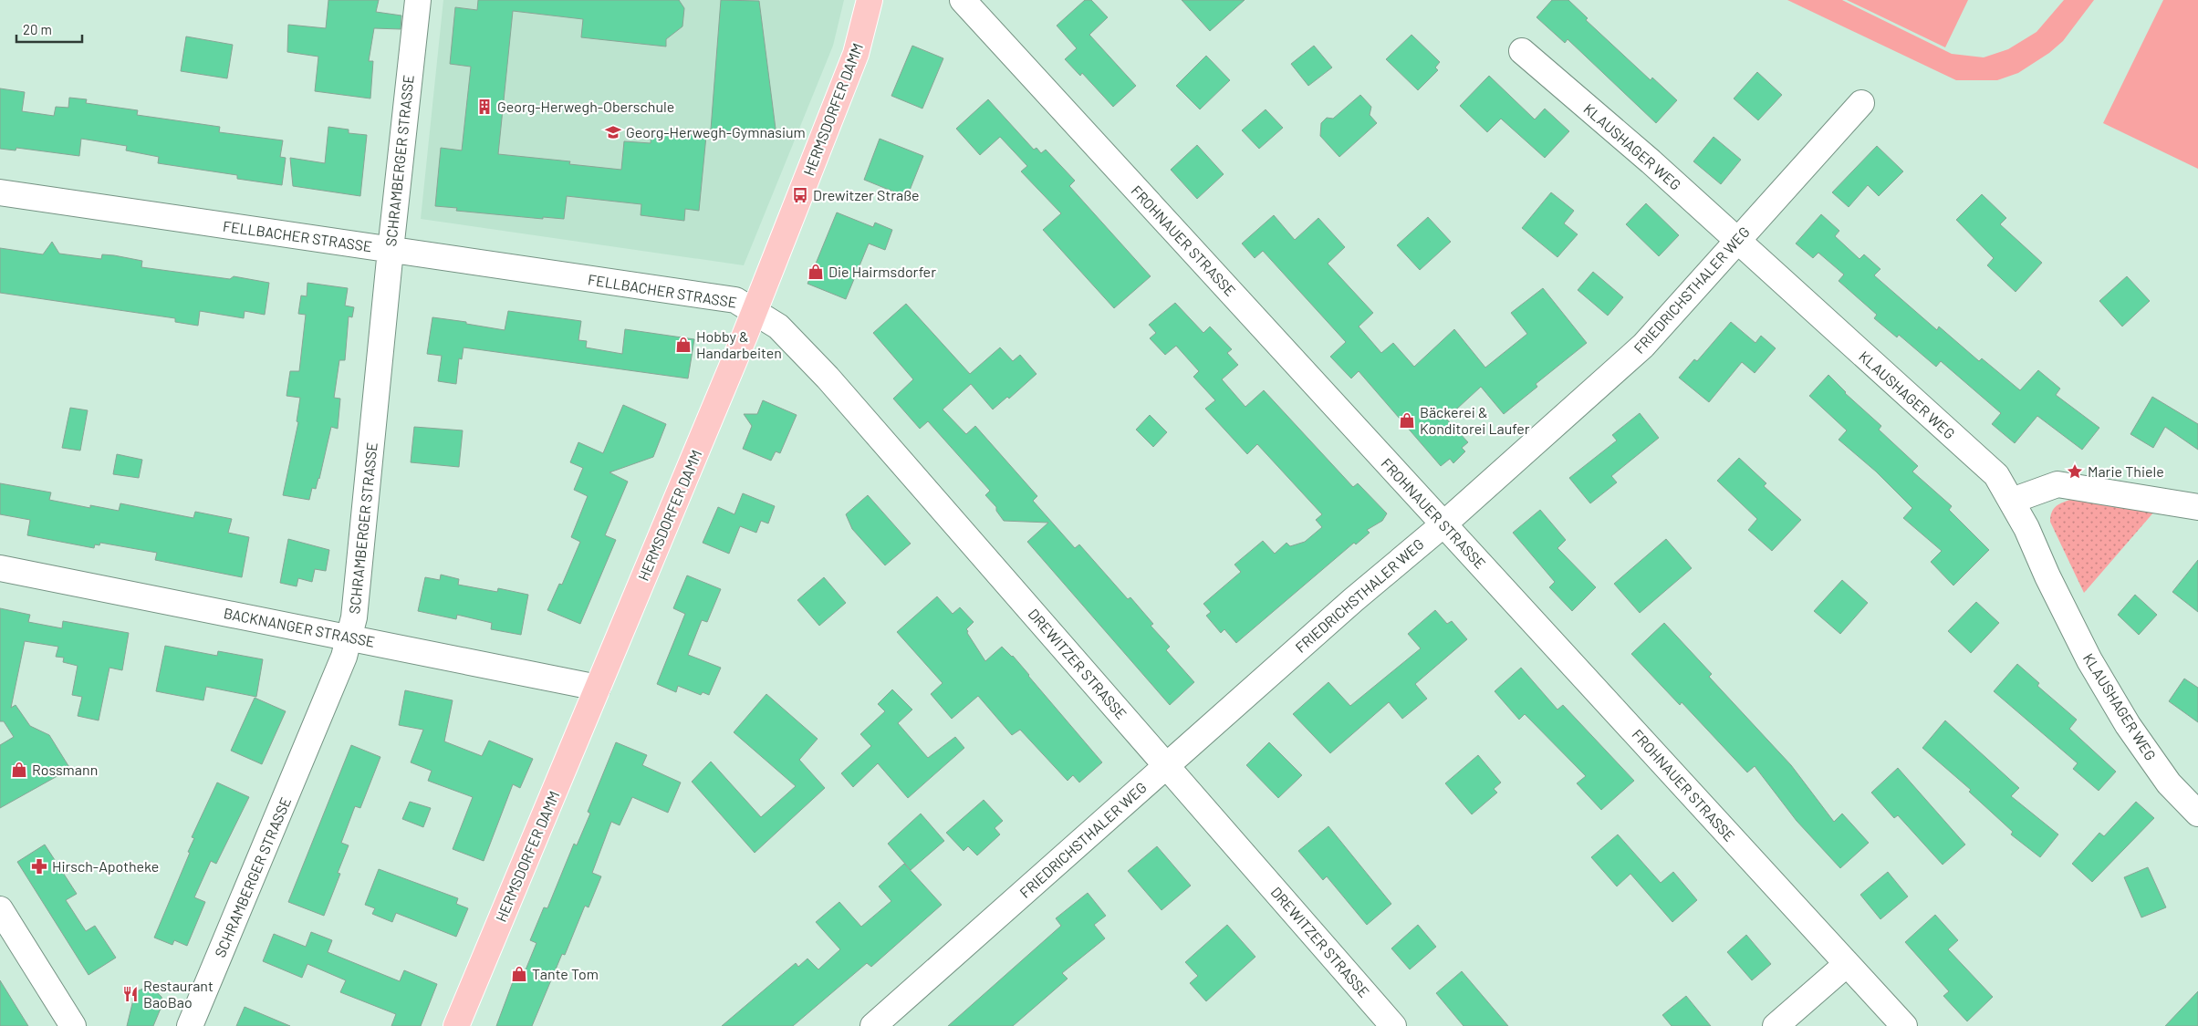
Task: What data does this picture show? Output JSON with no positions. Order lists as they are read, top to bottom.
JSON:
{
  "streets": {
    "main road": ["HERMSDORFER DAMM"],
    "street": [
      "KLAUSHAGER WEG",
      "SCHRAMBERGER STRASSE",
      "FELLBACHER STRASSE",
      "FROHNAUER STRASSE",
      "FRIEDRICHSTHALER WEG",
      "BACKNANGER STRASSE",
      "DREWITZER STRASSE"
    ]
  },
  "crossings": [
    ["HERMSDORFER DAMM", "FELLBACHER STRASSE"],
    ["HERMSDORFER DAMM", "BACKNANGER STRASSE"],
    ["HERMSDORFER DAMM", "DREWITZER STRASSE"],
    ["KLAUSHAGER WEG", "FRIEDRICHSTHALER WEG"],
    ["SCHRAMBERGER STRASSE", "FELLBACHER STRASSE"],
    ["SCHRAMBERGER STRASSE", "BACKNANGER STRASSE"],
    ["FELLBACHER STRASSE", "DREWITZER STRASSE"],
    ["FROHNAUER STRASSE", "FRIEDRICHSTHALER WEG"],
    ["FRIEDRICHSTHALER WEG", "DREWITZER STRASSE"]
  ],
  "places": {
    "building": ["Georg-Herwegh-Oberschule"],
    "school or university": ["Georg-Herwegh-Gymnasium"],
    "bus stop": ["Drewitzer Straße"],
    "shop": [
      "Die Hairmsdorfer",
      "Hobby & Handarbeiten",
      "Bäckerei & Konditorei Laufer",
      "Rossmann",
      "Tante Tom"
    ],
    "place": ["Marie Thiele"],
    "pharmacy": ["Hirsch-Apotheke"],
    "restaurant": ["Restaurant BaoBao"]
  },
  "scale_bar": "20 m"
}
